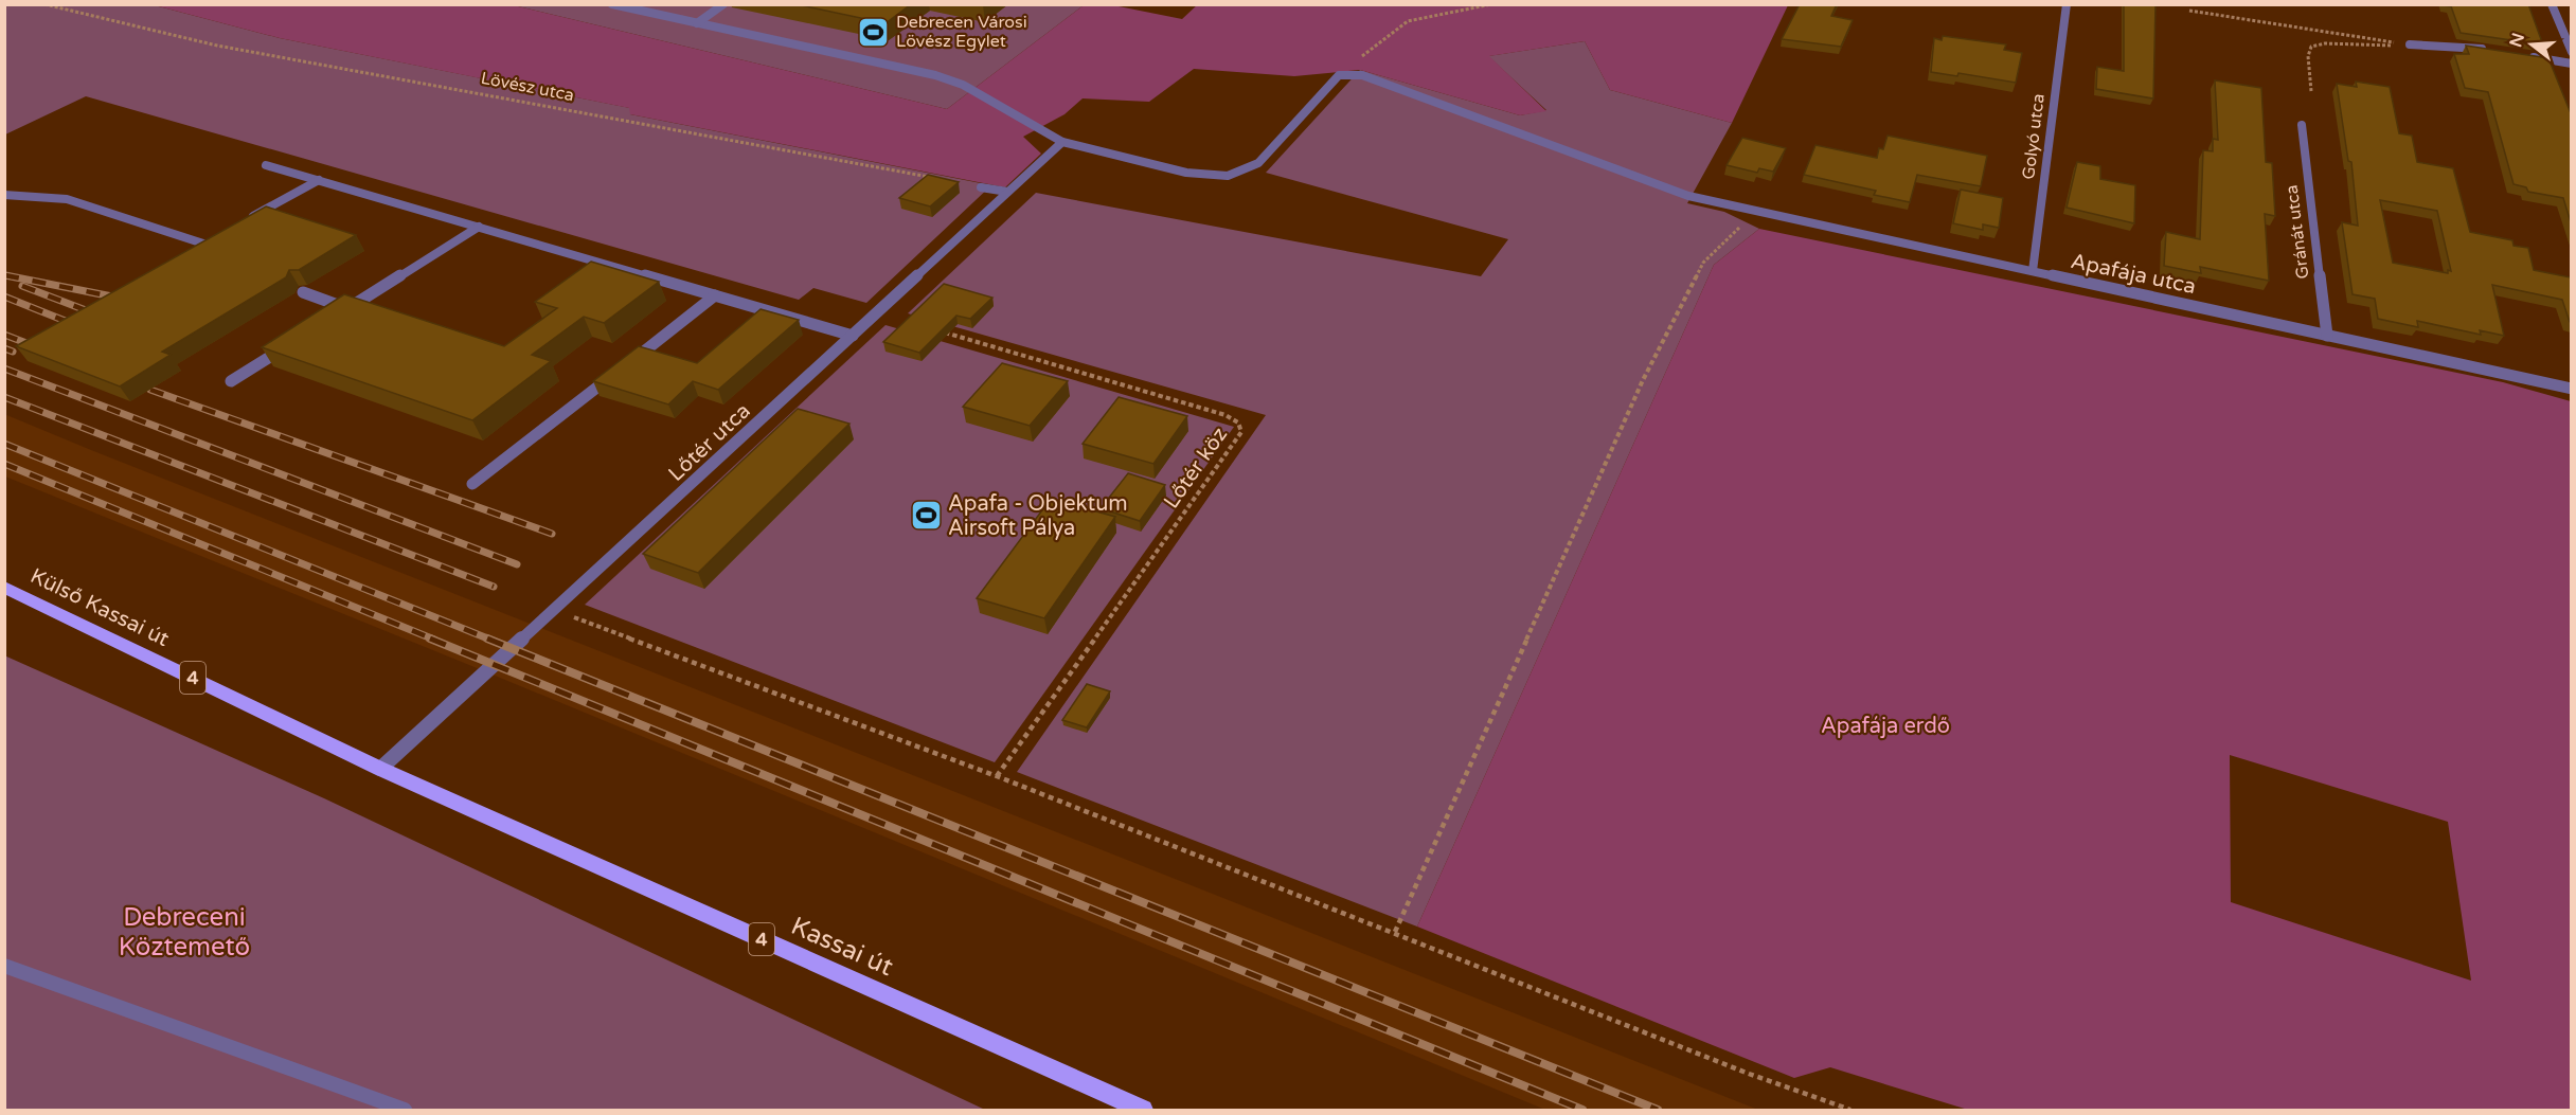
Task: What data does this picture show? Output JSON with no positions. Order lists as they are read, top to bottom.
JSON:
{
  "streets": {
    "main road": ["Külső Kassai út", "4", "Kassai út"],
    "street": [
      "Golyó utca",
      "Gránát utca",
      "Apafája utca",
      "Lőtér utca"
    ],
    "path": ["Lövész utca", "Lőtér köz"]
  },
  "crossings": [
    ["Golyó utca", "Apafája utca"],
    ["Gránát utca", "Apafája utca"],
    ["Lőtér utca", "Külső Kassai út"],
    ["Lőtér utca", "Kassai út"],
    ["Külső Kassai út", "Kassai út"]
  ],
  "parks": ["Apafája erdő", "Debreceni Köztemető"],
  "places": {
    "sports": ["Debrecen Városi Lövész Egylet", "Apafa - Objektum Airsoft Pálya"]
  },
  "north": "left"
}
